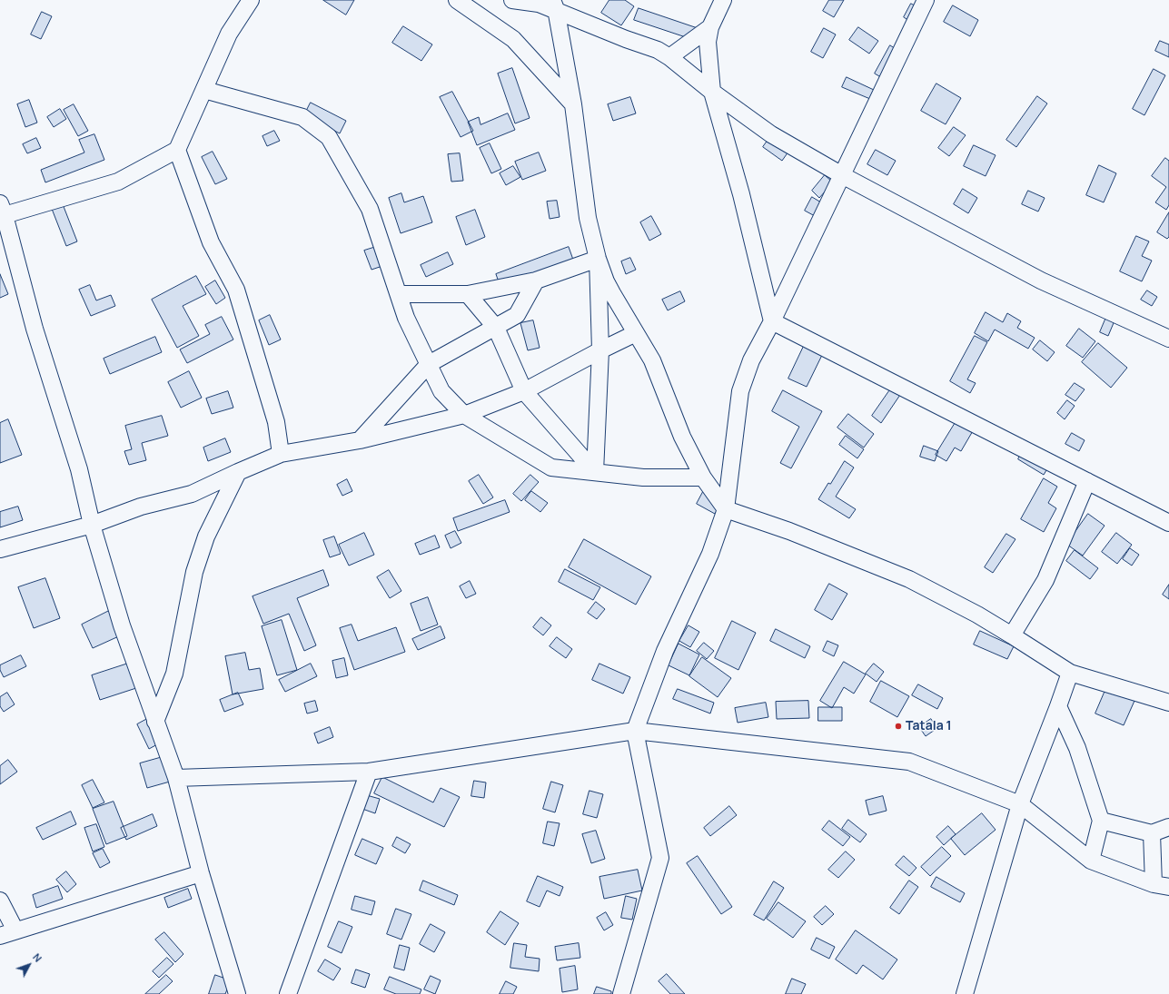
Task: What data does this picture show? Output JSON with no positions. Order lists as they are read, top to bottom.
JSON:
{
  "places": ["Tatala 1"],
  "north": "top right"
}
